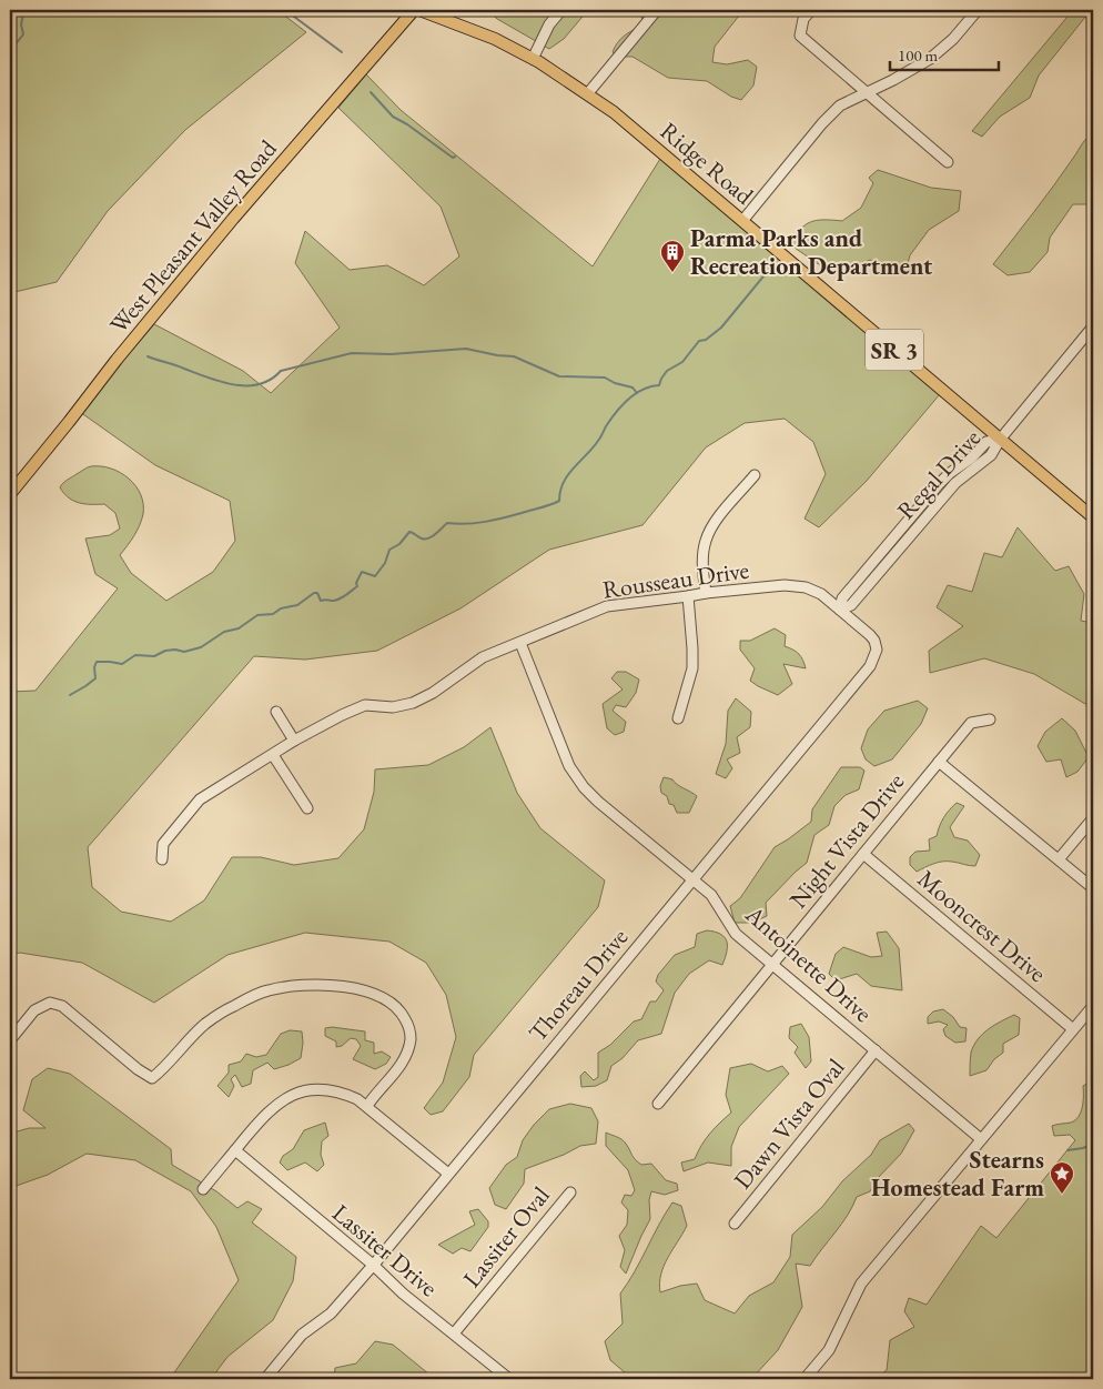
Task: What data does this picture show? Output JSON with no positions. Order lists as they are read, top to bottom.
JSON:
{
  "streets": {
    "main road": ["Ridge Road", "West Pleasant Valley Road", "SR 3"],
    "street": [
      "Regal Drive",
      "Rousseau Drive",
      "Night Vista Drive",
      "Mooncrest Drive",
      "Antoinette Drive",
      "Thoreau Drive",
      "Dawn Vista Oval",
      "Lassiter Oval",
      "Lassiter Drive"
    ]
  },
  "crossings": [
    ["Ridge Road", "Regal Drive"],
    ["Regal Drive", "Rousseau Drive"],
    ["Regal Drive", "Thoreau Drive"],
    ["Rousseau Drive", "Antoinette Drive"],
    ["Rousseau Drive", "Thoreau Drive"],
    ["Night Vista Drive", "Mooncrest Drive"],
    ["Night Vista Drive", "Antoinette Drive"],
    ["Antoinette Drive", "Thoreau Drive"],
    ["Antoinette Drive", "Dawn Vista Oval"],
    ["Thoreau Drive", "Lassiter Drive"],
    ["Lassiter Oval", "Lassiter Drive"]
  ],
  "places": {
    "building": ["Parma Parks and Recreation Department"],
    "place": ["Stearns Homestead Farm"]
  },
  "scale_bar": "100 m"
}
